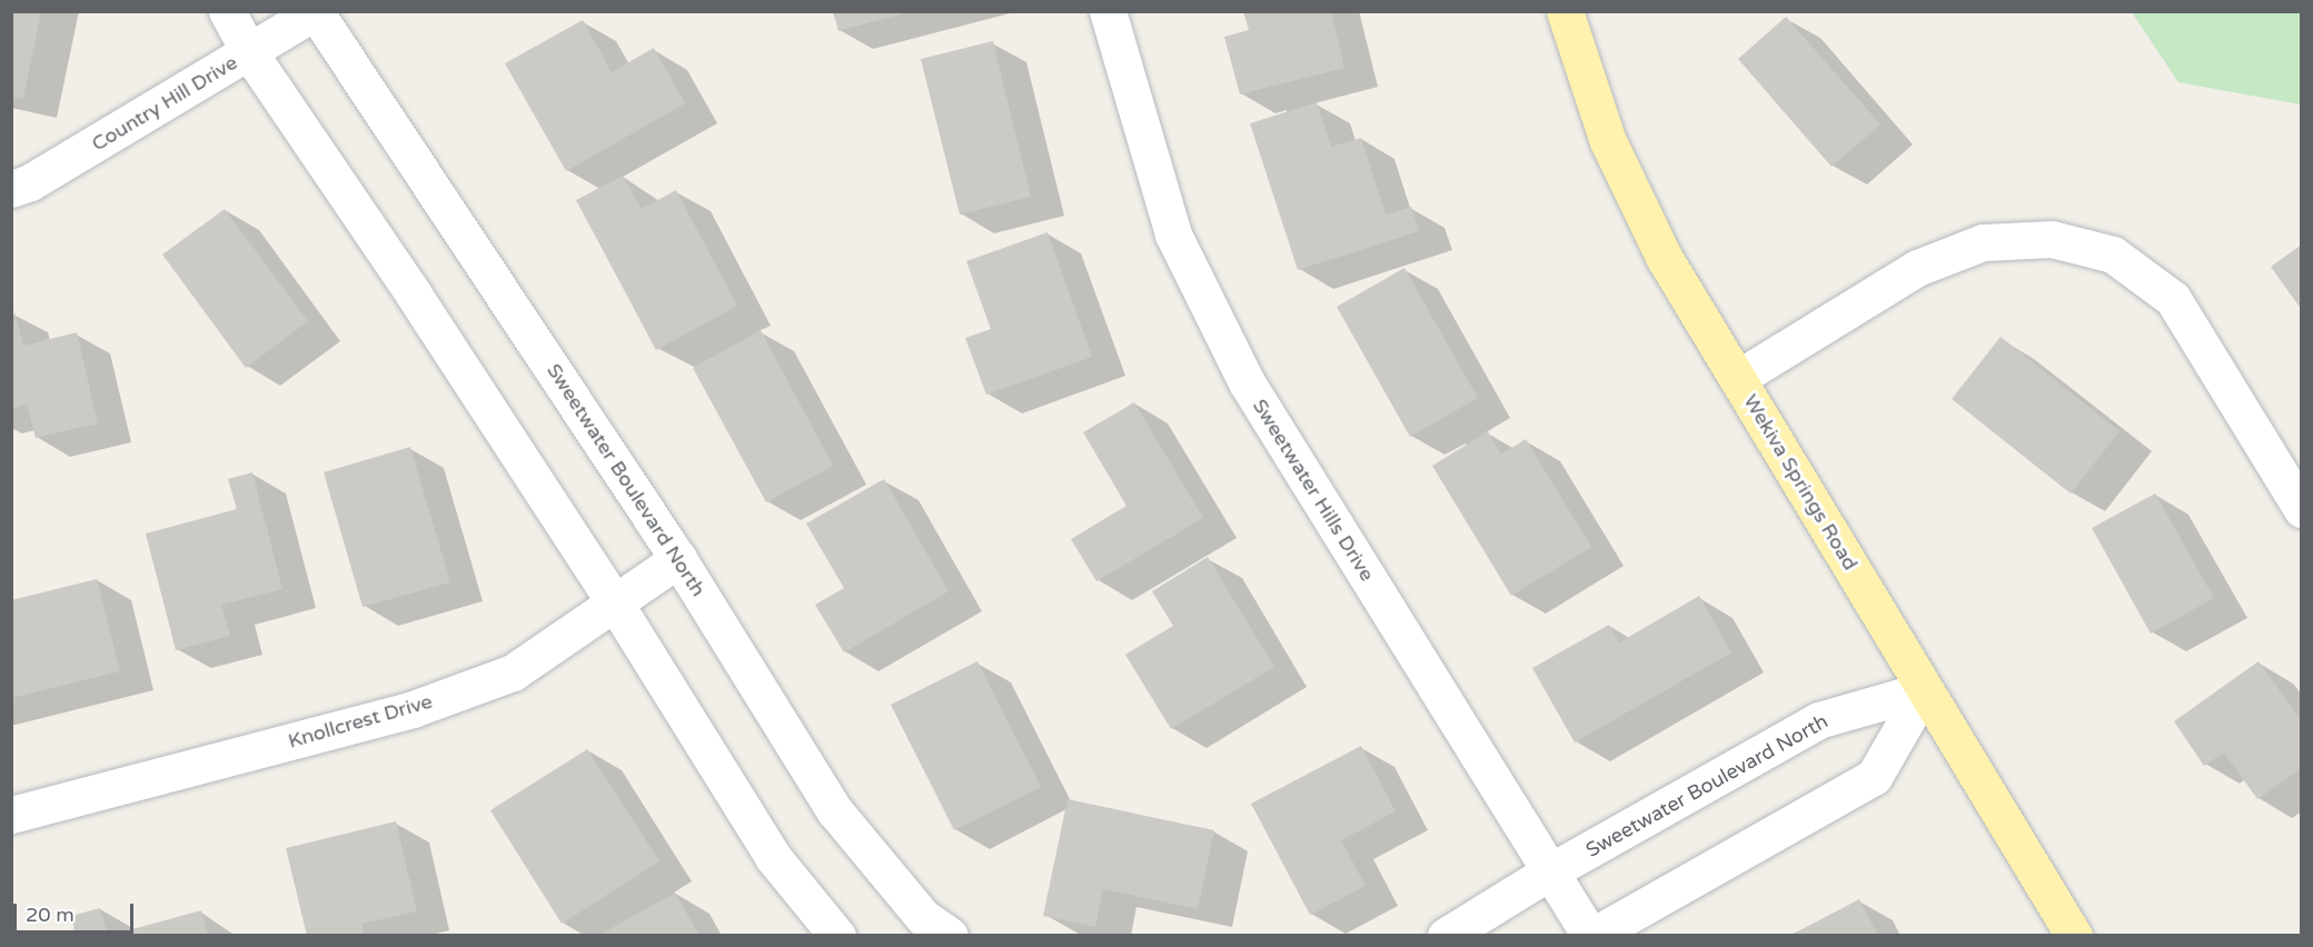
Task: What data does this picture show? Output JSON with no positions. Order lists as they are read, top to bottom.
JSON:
{
  "streets": {
    "main road": ["Wekiva Springs Road"],
    "street": [
      "Country Hill Drive",
      "Sweetwater Boulevard North",
      "Sweetwater Hills Drive",
      "Knollcrest Drive"
    ]
  },
  "crossings": [
    ["Country Hill Drive", "Sweetwater Boulevard North"],
    ["Sweetwater Boulevard North", "Wekiva Springs Road"],
    ["Sweetwater Boulevard North", "Sweetwater Hills Drive"],
    ["Sweetwater Boulevard North", "Knollcrest Drive"]
  ],
  "scale_bar": "20 m"
}
